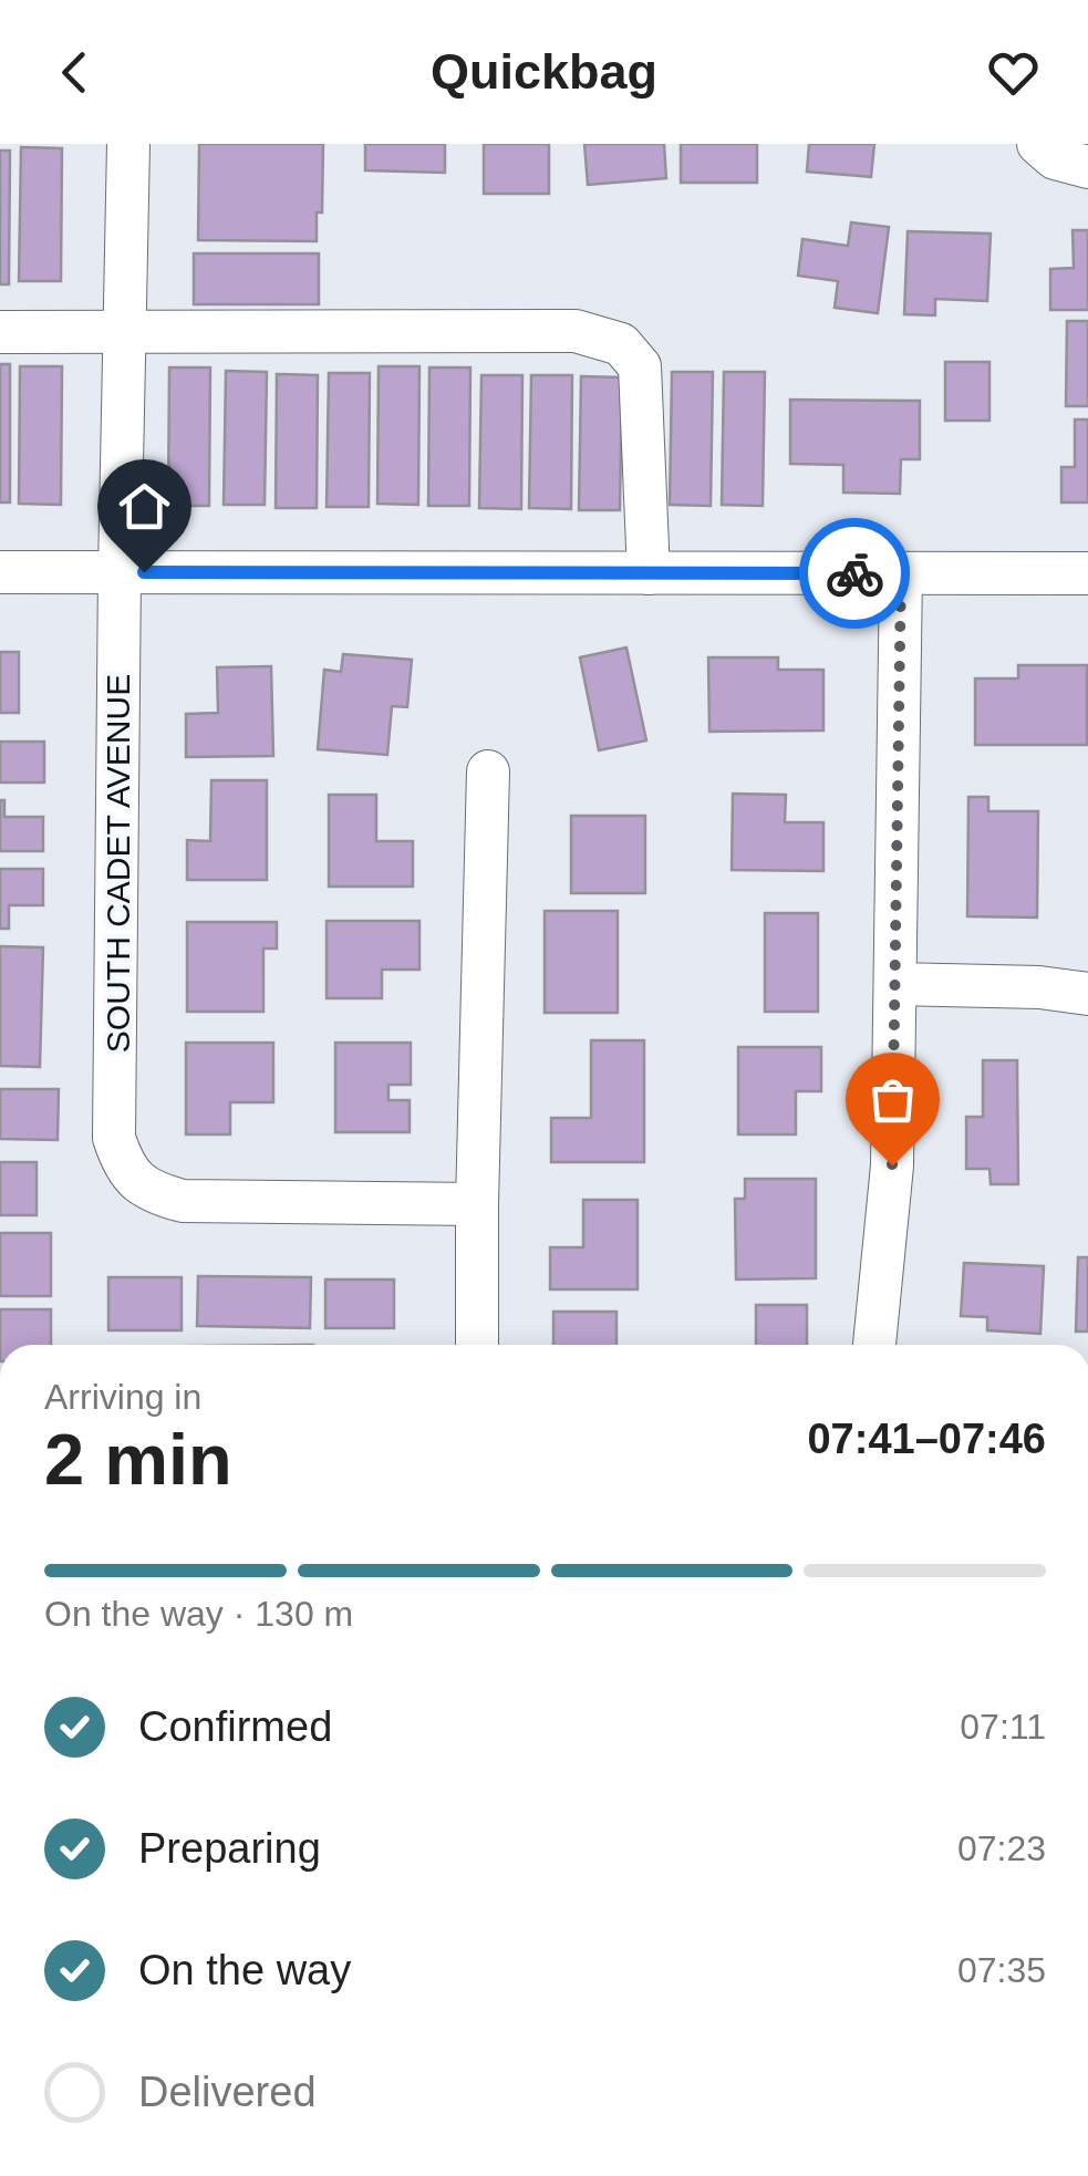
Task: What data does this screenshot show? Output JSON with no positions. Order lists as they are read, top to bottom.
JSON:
{
  "streets": {
    "street": ["SOUTH CADET AVENUE"]
  },
  "page": {
    "header": "Quickbag",
    "heading": ["2 min", "Arriving in", "07:41–07:46"],
    "bar": "On the way · 130 m",
    "list": [
      ["Confirmed", "07:11"],
      ["Preparing", "07:23"],
      ["On the way", "07:35"],
      "Delivered"
    ]
  }
}
